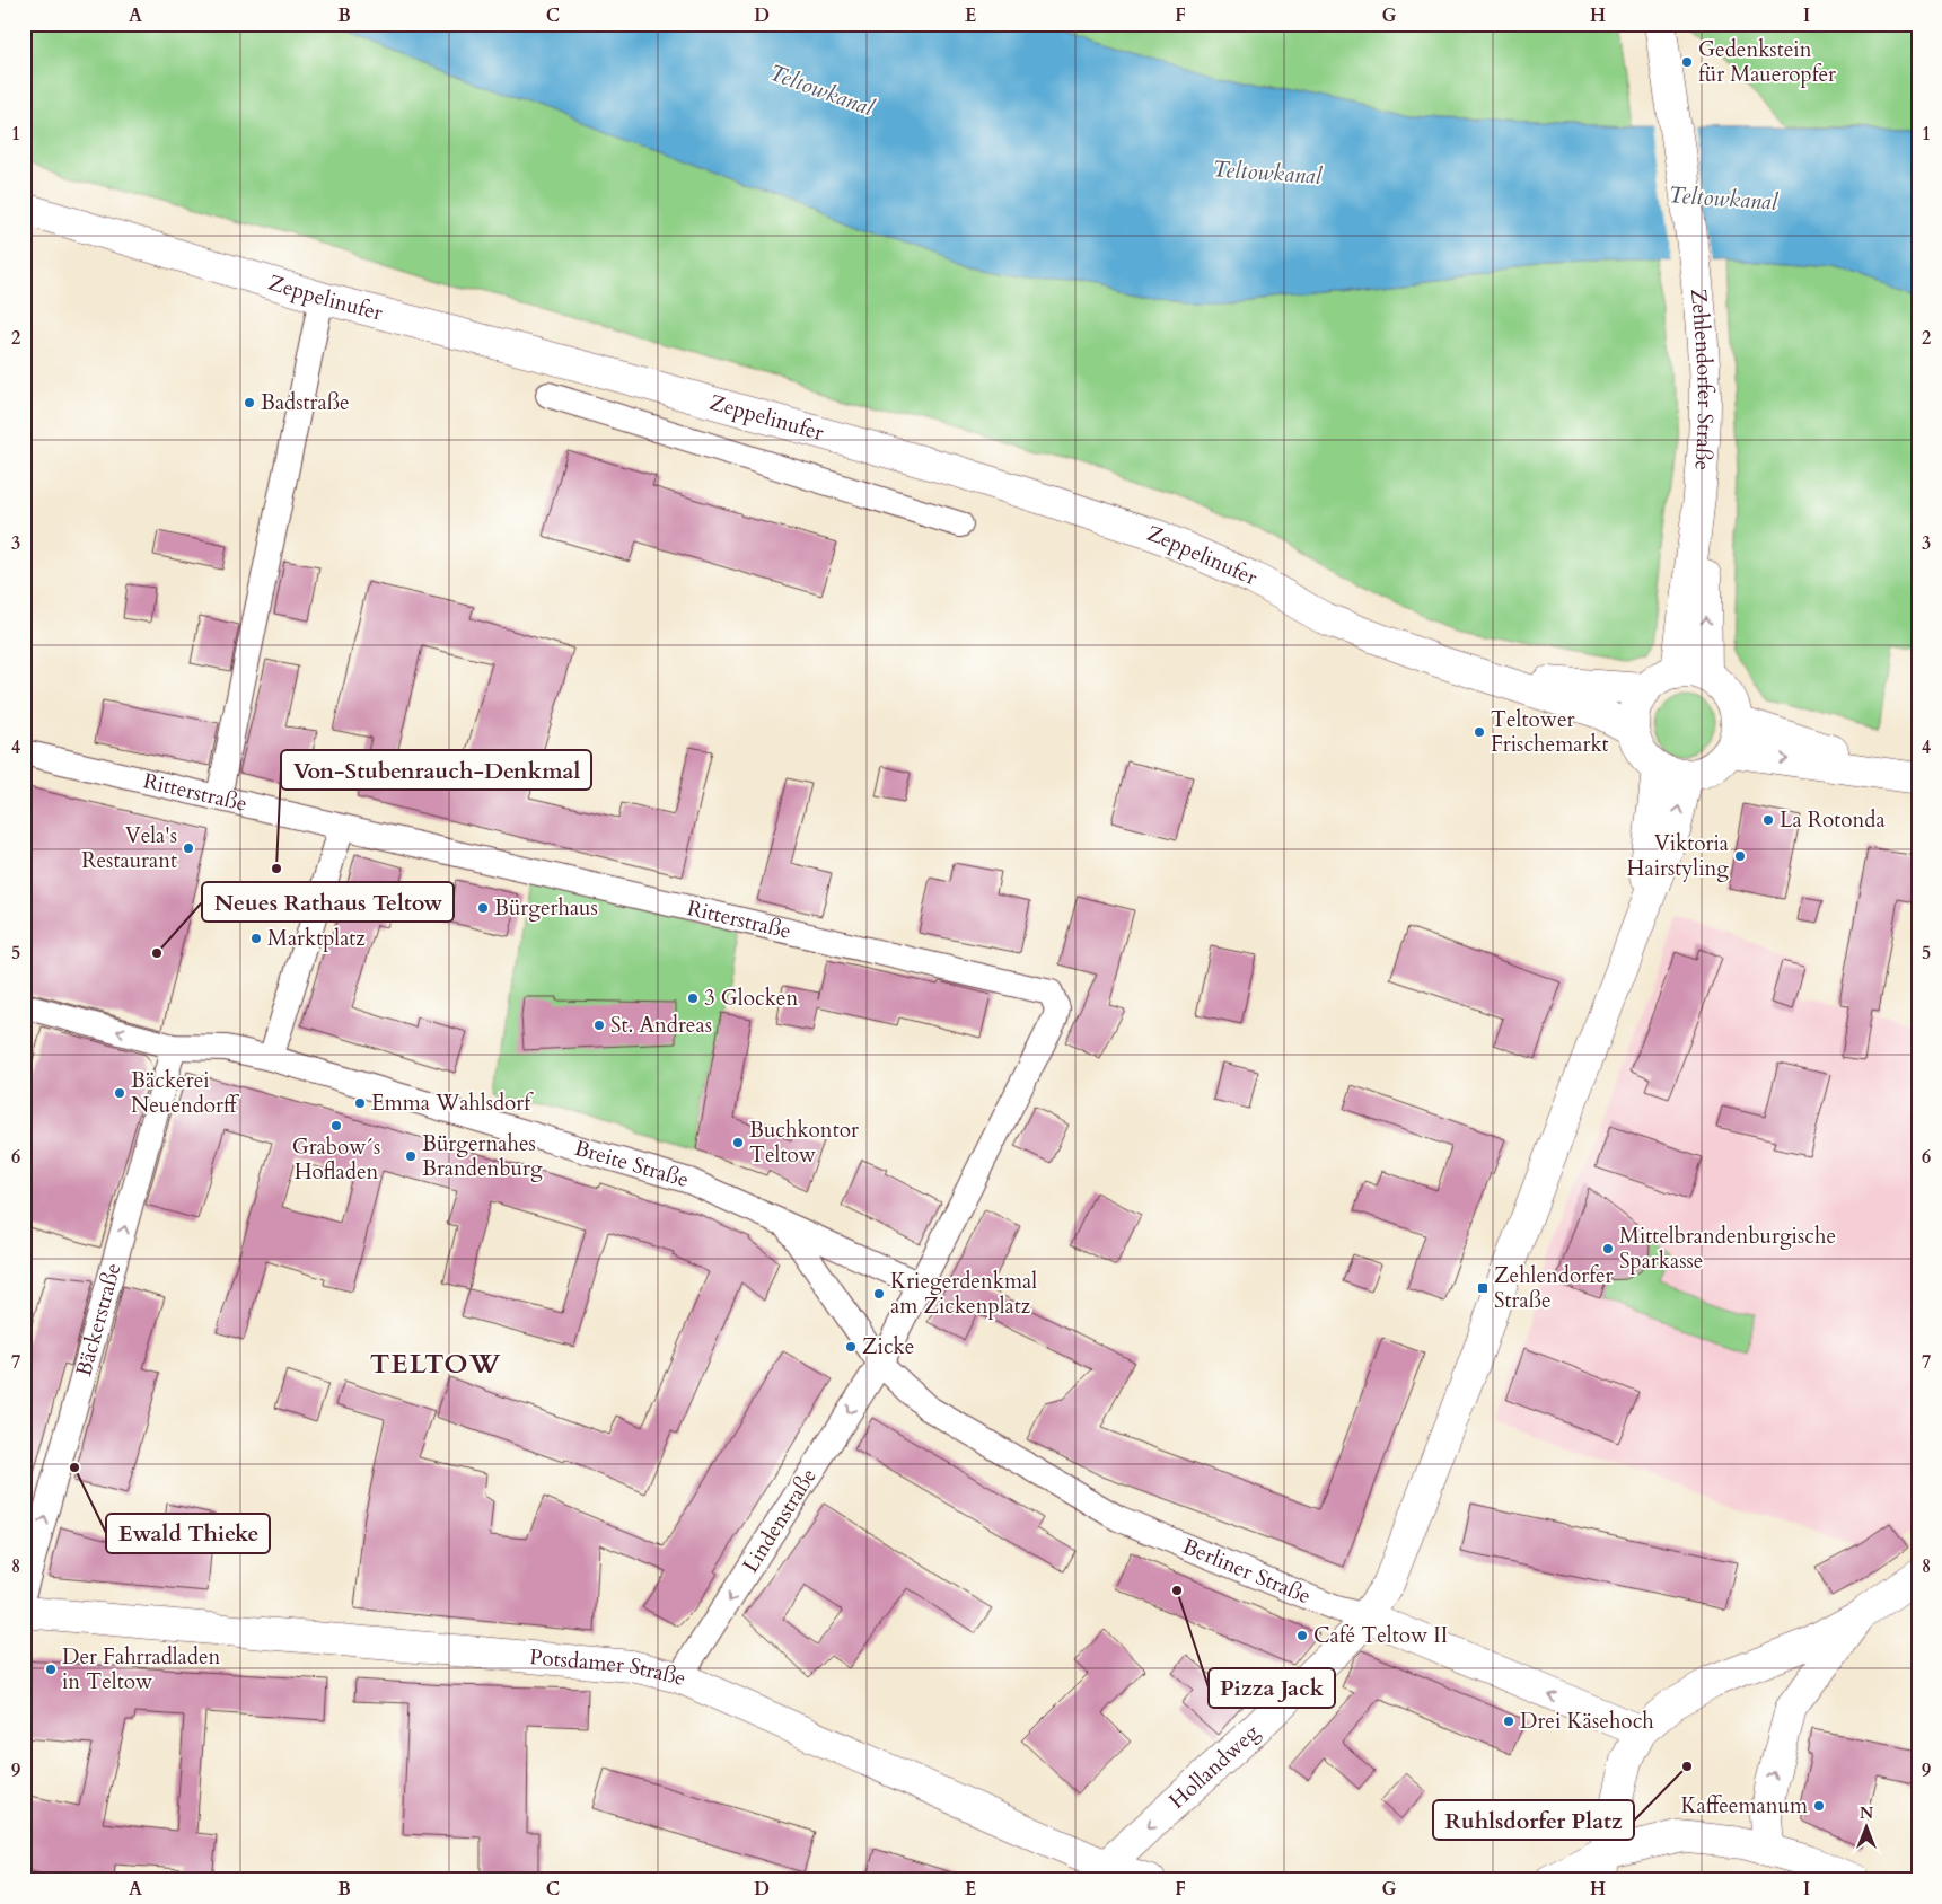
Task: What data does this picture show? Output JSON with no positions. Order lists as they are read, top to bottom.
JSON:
{
  "streets": {
    "street": [
      "Zeppelinufer",
      "Zehlendorfer Straße",
      "Ritterstraße",
      "Breite Straße",
      "Bäckerstraße",
      "Lindenstraße",
      "Berliner Straße",
      "Potsdamer Straße",
      "Hollandweg"
    ]
  },
  "crossings": [
    ["Zeppelinufer", "Zehlendorfer Straße"],
    ["Ritterstraße", "Breite Straße"],
    ["Ritterstraße", "Lindenstraße"],
    ["Ritterstraße", "Berliner Straße"],
    ["Breite Straße", "Bäckerstraße"],
    ["Lindenstraße", "Berliner Straße"],
    ["Lindenstraße", "Potsdamer Straße"],
    ["Berliner Straße", "Hollandweg"],
    ["Potsdamer Straße", "Hollandweg"]
  ],
  "one_way": ["Bäckerstraße", "Lindenstraße", "Hollandweg"],
  "districts": ["TELTOW"],
  "water": ["Teltowkanal"],
  "places": {
    "other": [
      "Gedenkstein für Maueropfer",
      "Badstraße",
      "Teltower Frischemarkt",
      "La Rotonda",
      "Vela's Restaurant",
      "Viktoria Hairstyling",
      "Von-Stubenrauch-Denkmal",
      "Bürgerhaus",
      "Marktplatz",
      "Neues Rathaus Teltow",
      "3 Glocken",
      "St. Andreas",
      "Bäckerei Neuendorff",
      "Emma Wahlsdorf",
      "Grabow´s Hofladen",
      "Buchkontor Teltow",
      "Bürgernahes Brandenburg",
      "Mittelbrandenburgische Sparkasse",
      "Kriegerdenkmal am Zickenplatz",
      "Zicke",
      "Ewald Thieke",
      "Pizza Jack",
      "Café Teltow II",
      "Der Fahrradladen in Teltow",
      "Drei Käsehoch",
      "Ruhlsdorfer Platz",
      "Kaffeemanum"
    ],
    "transit": ["Zehlendorfer Straße"]
  },
  "north": "top",
  "grid": {
    "columns": [
      "A",
      "B",
      "C",
      "D",
      "E",
      "F",
      "G",
      "H",
      "I"
    ],
    "rows": [
      "1",
      "2",
      "3",
      "4",
      "5",
      "6",
      "7",
      "8",
      "9"
    ]
  }
}
